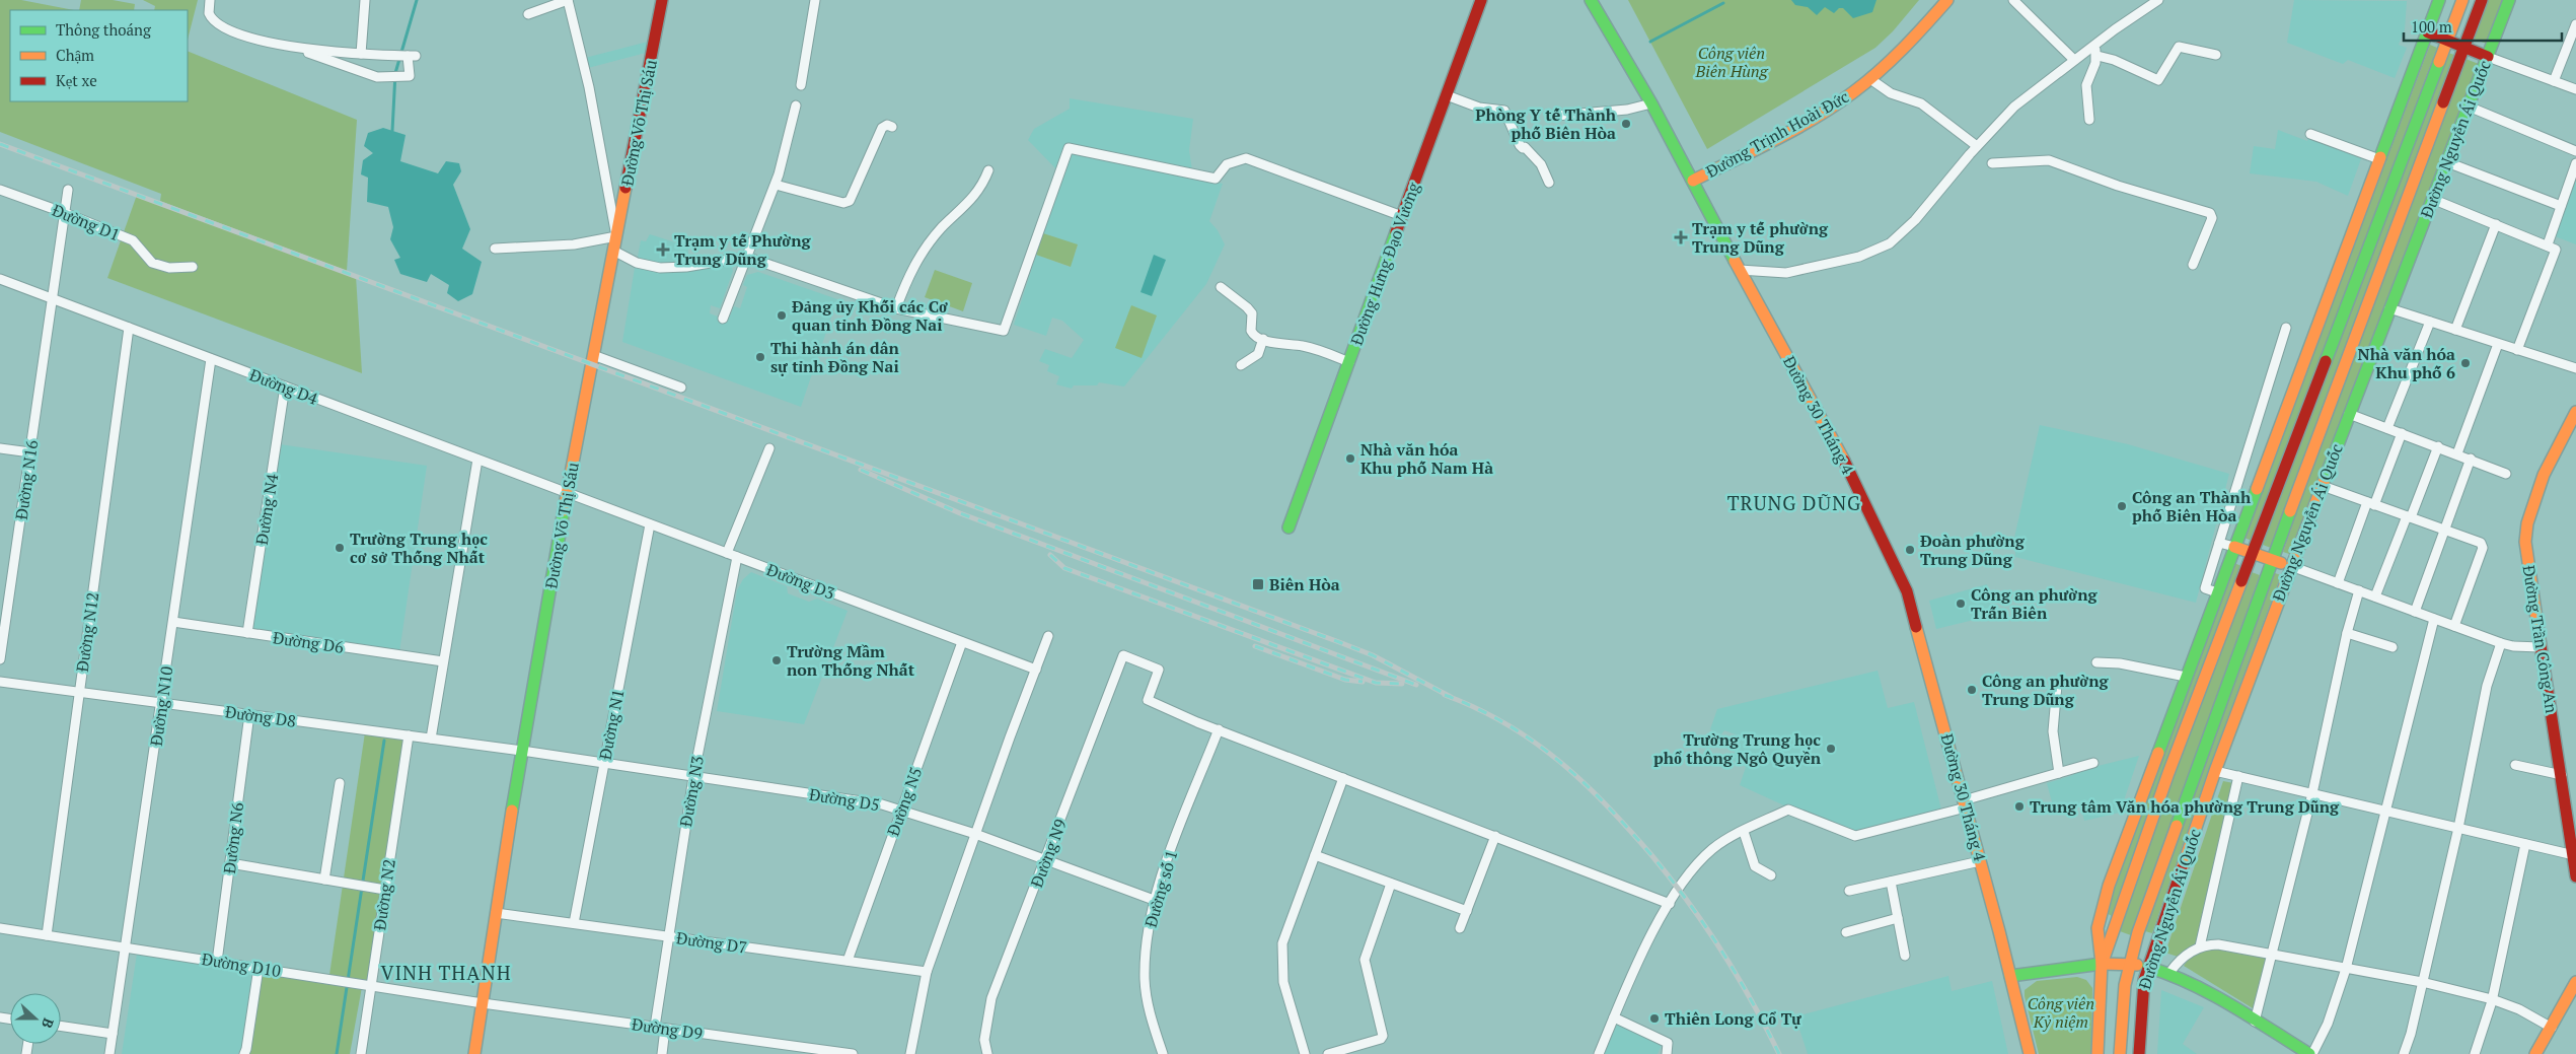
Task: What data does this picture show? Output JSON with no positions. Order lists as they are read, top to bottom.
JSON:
{
  "streets": {
    "main road": [
      "Đường Võ Thị Sáu",
      "Đường Trịnh Hoài Đức",
      "Đường Nguyễn Ái Quốc",
      "Đường Hưng Đạo Vương",
      "Đường 30 Tháng 4",
      "Đường Trần Công An"
    ],
    "street": [
      "Đường D1",
      "Đường D4",
      "Đường N16",
      "Đường N4",
      "Đường D3",
      "Đường N12",
      "Đường D6",
      "Đường N10",
      "Đường D8",
      "Đường N1",
      "Đường N3",
      "Đường D5",
      "Đường N5",
      "Đường N6",
      "Đường N9",
      "Đường số 1",
      "Đường N2",
      "Đường D7",
      "Đường D10",
      "Đường D9"
    ]
  },
  "crossings": [
    ["Đường Võ Thị Sáu", "Đường D4"],
    ["Đường Võ Thị Sáu", "Đường D3"],
    ["Đường Võ Thị Sáu", "Đường D8"],
    ["Đường Võ Thị Sáu", "Đường D5"],
    ["Đường Võ Thị Sáu", "Đường D7"],
    ["Đường Võ Thị Sáu", "Đường D10"],
    ["Đường Võ Thị Sáu", "Đường D9"],
    ["Đường Trịnh Hoài Đức", "Đường 30 Tháng 4"],
    ["Đường D4", "Đường N16"],
    ["Đường D4", "Đường N4"],
    ["Đường D4", "Đường D3"],
    ["Đường D4", "Đường N12"],
    ["Đường D4", "Đường N10"],
    ["Đường N4", "Đường D6"],
    ["Đường D3", "Đường N1"],
    ["Đường D3", "Đường N3"],
    ["Đường D3", "Đường N5"],
    ["Đường N12", "Đường D8"],
    ["Đường N12", "Đường D10"],
    ["Đường D6", "Đường N10"],
    ["Đường N10", "Đường D8"],
    ["Đường N10", "Đường D10"],
    ["Đường D8", "Đường D5"],
    ["Đường D8", "Đường N6"],
    ["Đường D8", "Đường N2"],
    ["Đường N1", "Đường D5"],
    ["Đường N1", "Đường D7"],
    ["Đường N3", "Đường D5"],
    ["Đường N3", "Đường D7"],
    ["Đường N3", "Đường D9"],
    ["Đường D5", "Đường N5"],
    ["Đường D5", "Đường N9"],
    ["Đường D5", "Đường số 1"],
    ["Đường N5", "Đường D7"],
    ["Đường N6", "Đường D10"],
    ["Đường N9", "Đường số 1"],
    ["Đường N2", "Đường D10"],
    ["Đường D10", "Đường D9"]
  ],
  "districts": ["TRUNG DŨNG", "VINH THẠNH"],
  "parks": ["Công viên Biên Hùng", "Công viên Kỷ niệm"],
  "places": {
    "other": [
      "Phòng Y tế Thành phố Biên Hòa",
      "Đảng ủy Khối các Cơ quan tỉnh Đồng Nai",
      "Thi hành án dân sự tỉnh Đồng Nai",
      "Nhà văn hóa Khu phố 6",
      "Nhà văn hóa Khu phố Nam Hà",
      "Công an Thành phố Biên Hòa",
      "Trường Trung học cơ sở Thống Nhất",
      "Đoàn phường Trung Dũng",
      "Công an phường Trấn Biên",
      "Trường Mầm non Thống Nhất",
      "Công an phường Trung Dũng",
      "Trường Trung học phổ thông Ngô Quyền",
      "Trung tâm Văn hóa phường Trung Dũng",
      "Thiên Long Cổ Tự"
    ],
    "health": ["Trạm y tế phường Trung Dũng", "Trạm y tế Phường Trung Dũng"],
    "transit": ["Biên Hòa"]
  },
  "legend": ["Thông thoáng", "Chậm", "Kẹt xe"],
  "scale_bar": "100 m",
  "north": "right"
}
